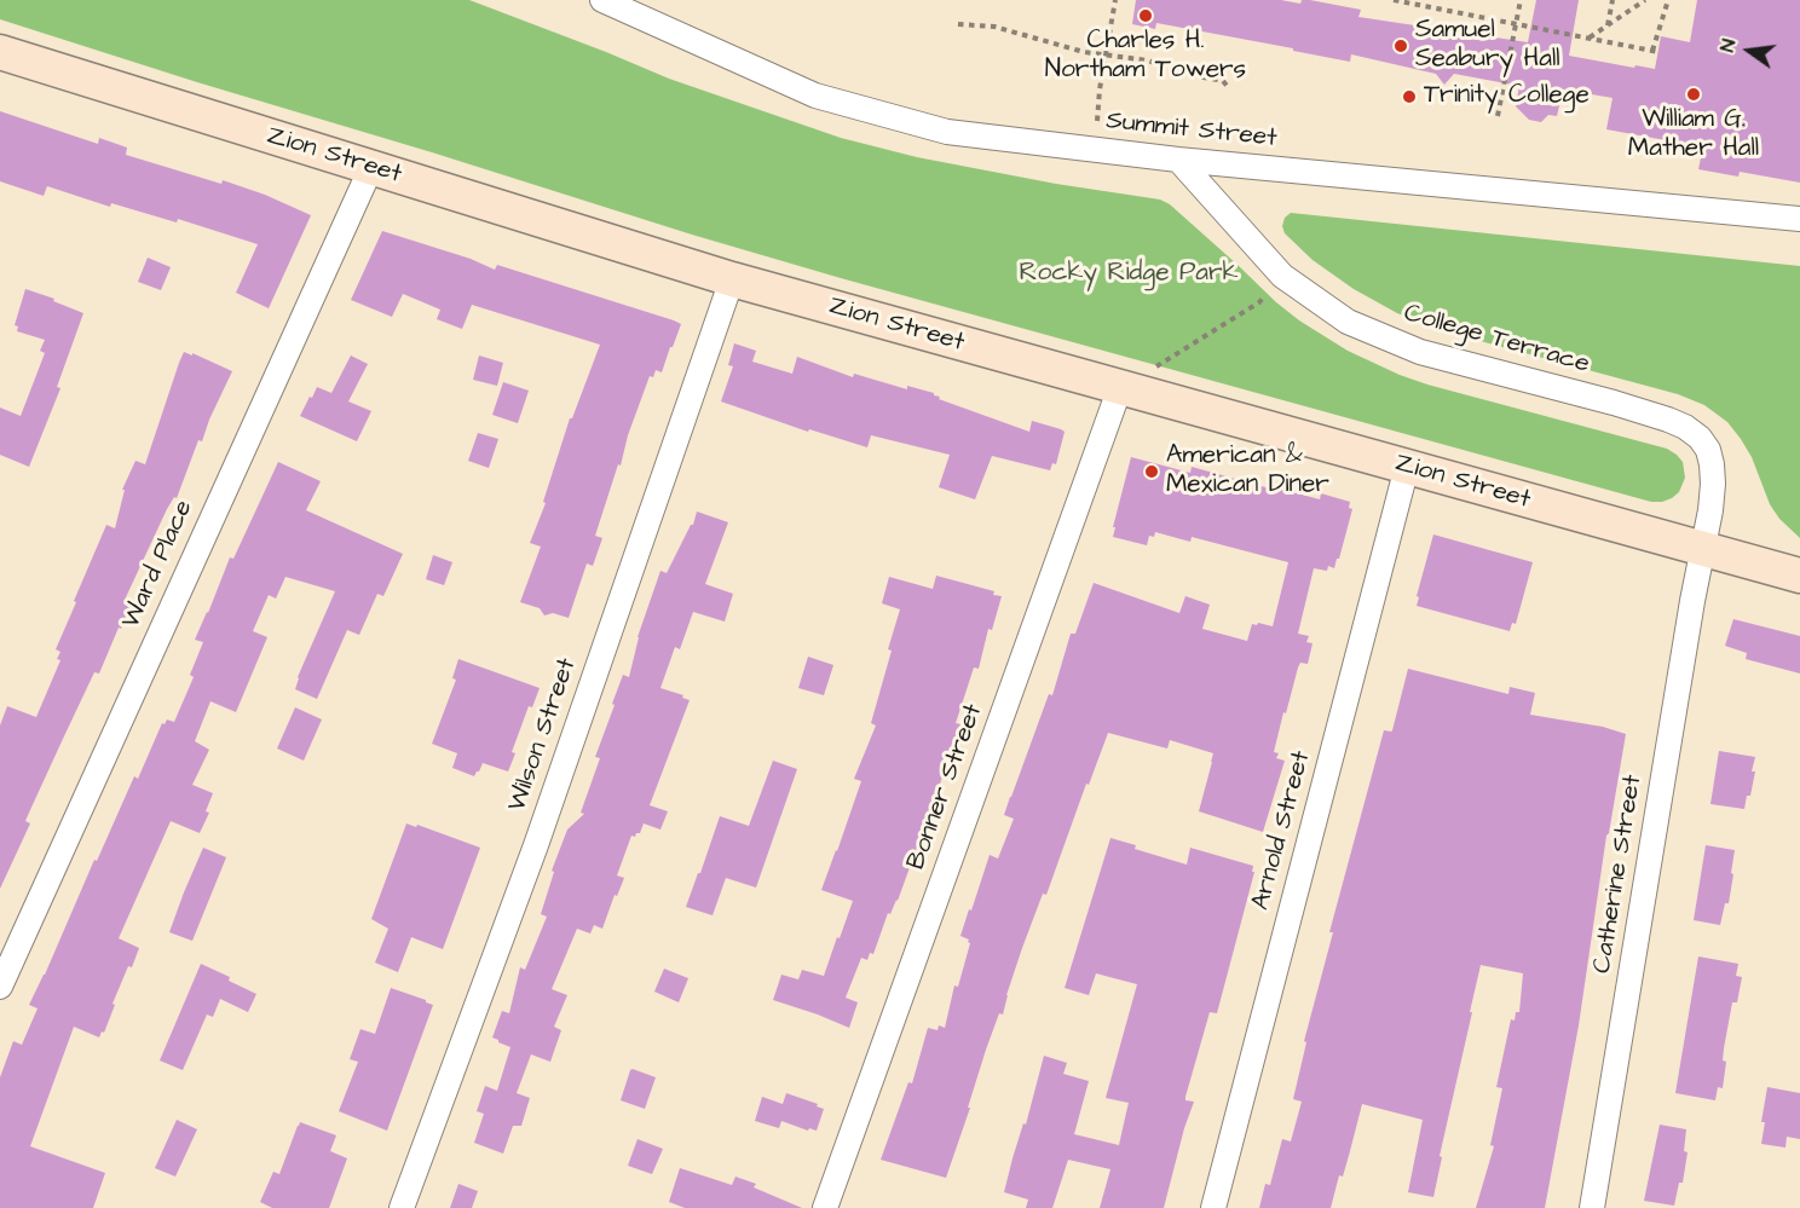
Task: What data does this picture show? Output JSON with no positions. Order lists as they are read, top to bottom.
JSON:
{
  "streets": {
    "main road": ["Zion Street"],
    "street": [
      "Summit Street",
      "College Terrace",
      "Ward Place",
      "Wilson Street",
      "Bonner Street",
      "Arnold Street",
      "Catherine Street"
    ]
  },
  "crossings": [
    ["Summit Street", "College Terrace"],
    ["Zion Street", "College Terrace"],
    ["Zion Street", "Ward Place"],
    ["Zion Street", "Wilson Street"],
    ["Zion Street", "Bonner Street"],
    ["Zion Street", "Arnold Street"],
    ["Zion Street", "Catherine Street"],
    ["College Terrace", "Catherine Street"]
  ],
  "parks": ["Rocky Ridge Park"],
  "places": [
    "Charles H. Northam Towers",
    "Samuel Seabury Hall",
    "William G. Mather Hall",
    "Trinity College",
    "American & Mexican Diner"
  ],
  "north": "left"
}
